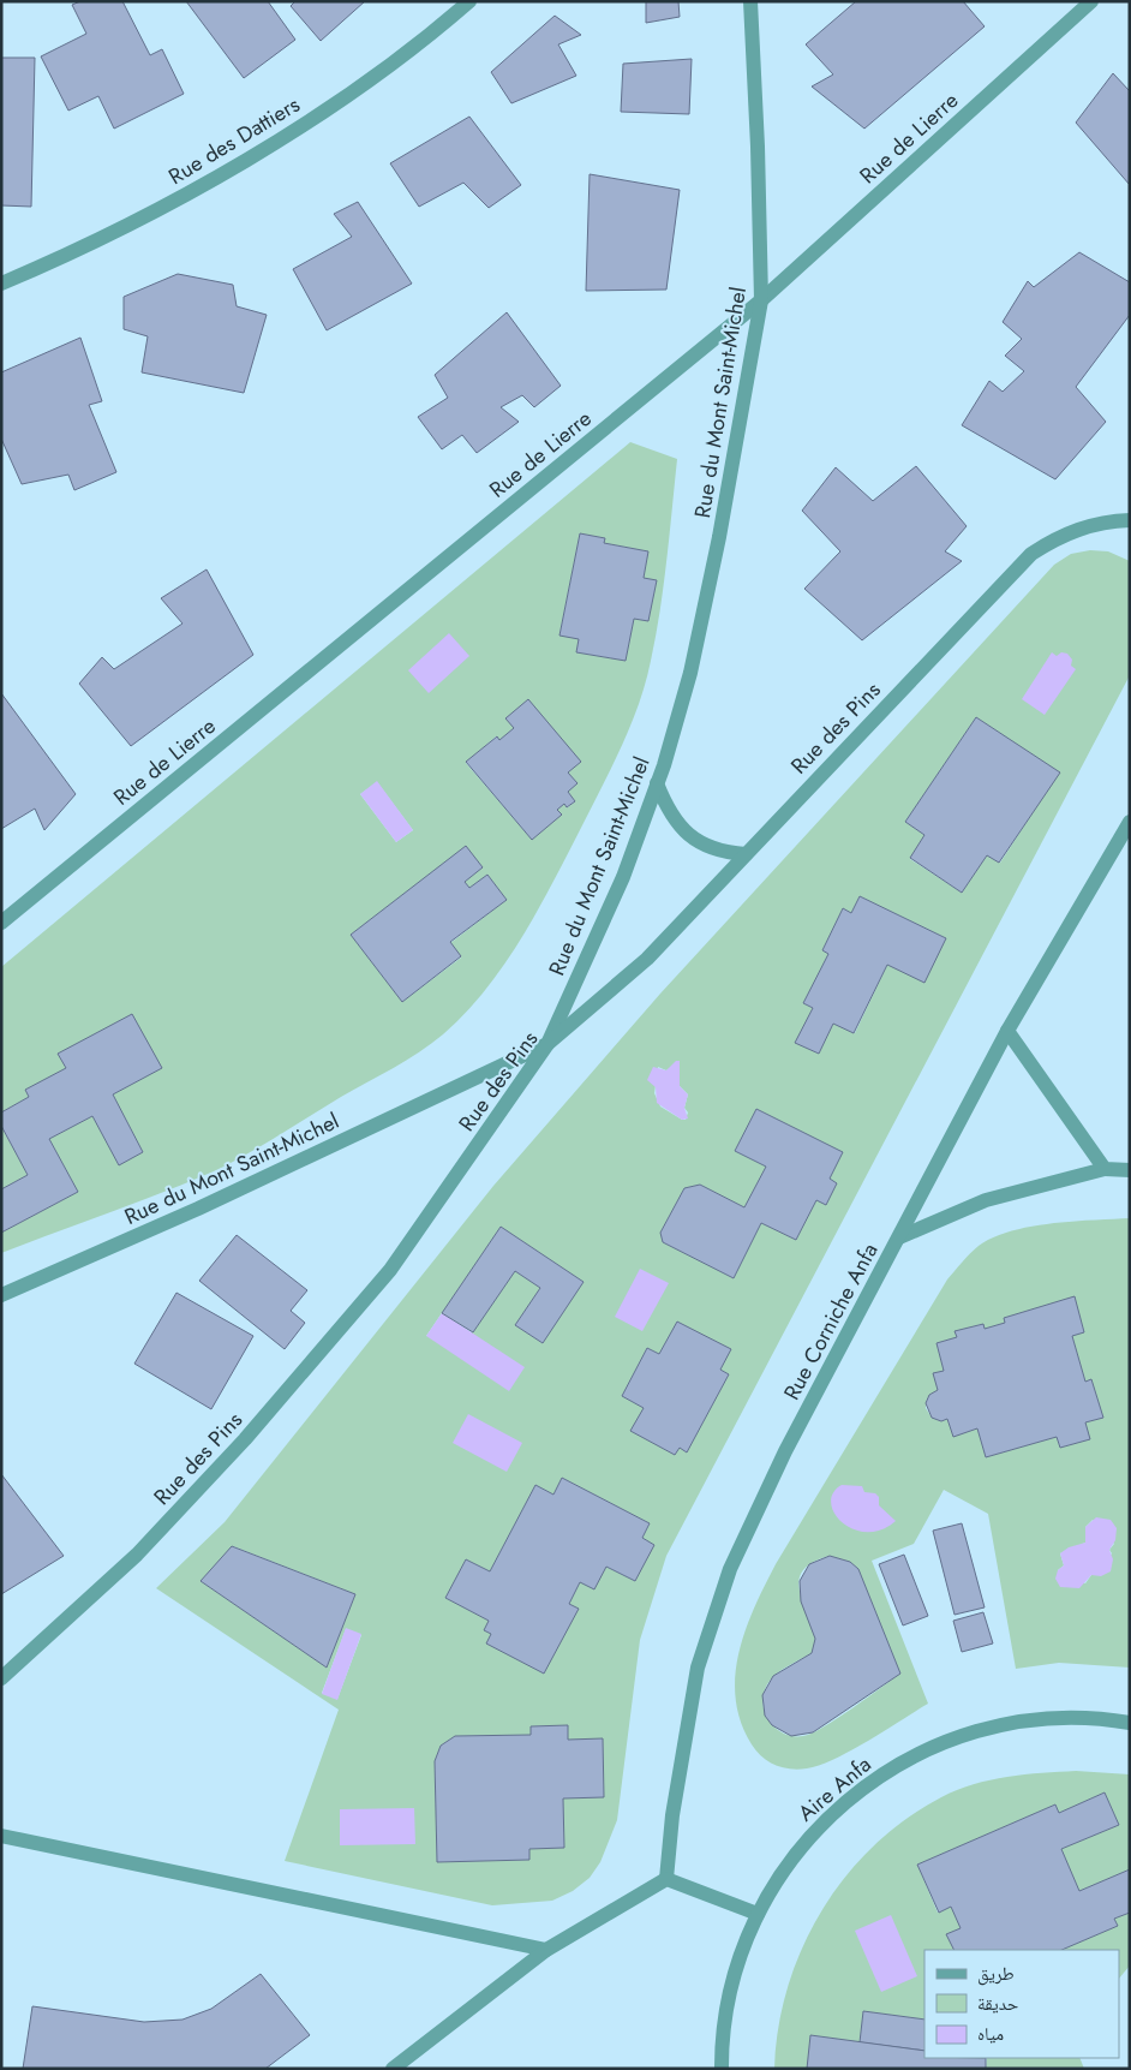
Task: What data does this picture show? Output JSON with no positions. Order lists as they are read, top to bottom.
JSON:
{
  "streets": {
    "street": [
      "Rue de Lierre",
      "Rue des Dattiers",
      "Rue du Mont Saint-Michel",
      "Rue des Pins",
      "Rue Corniche Anfa",
      "Aire Anfa"
    ]
  },
  "crossings": [
    ["Rue de Lierre", "Rue du Mont Saint-Michel"],
    ["Rue du Mont Saint-Michel", "Rue des Pins"]
  ],
  "legend": ["طريق", "حديقة", "مياه"]
}
